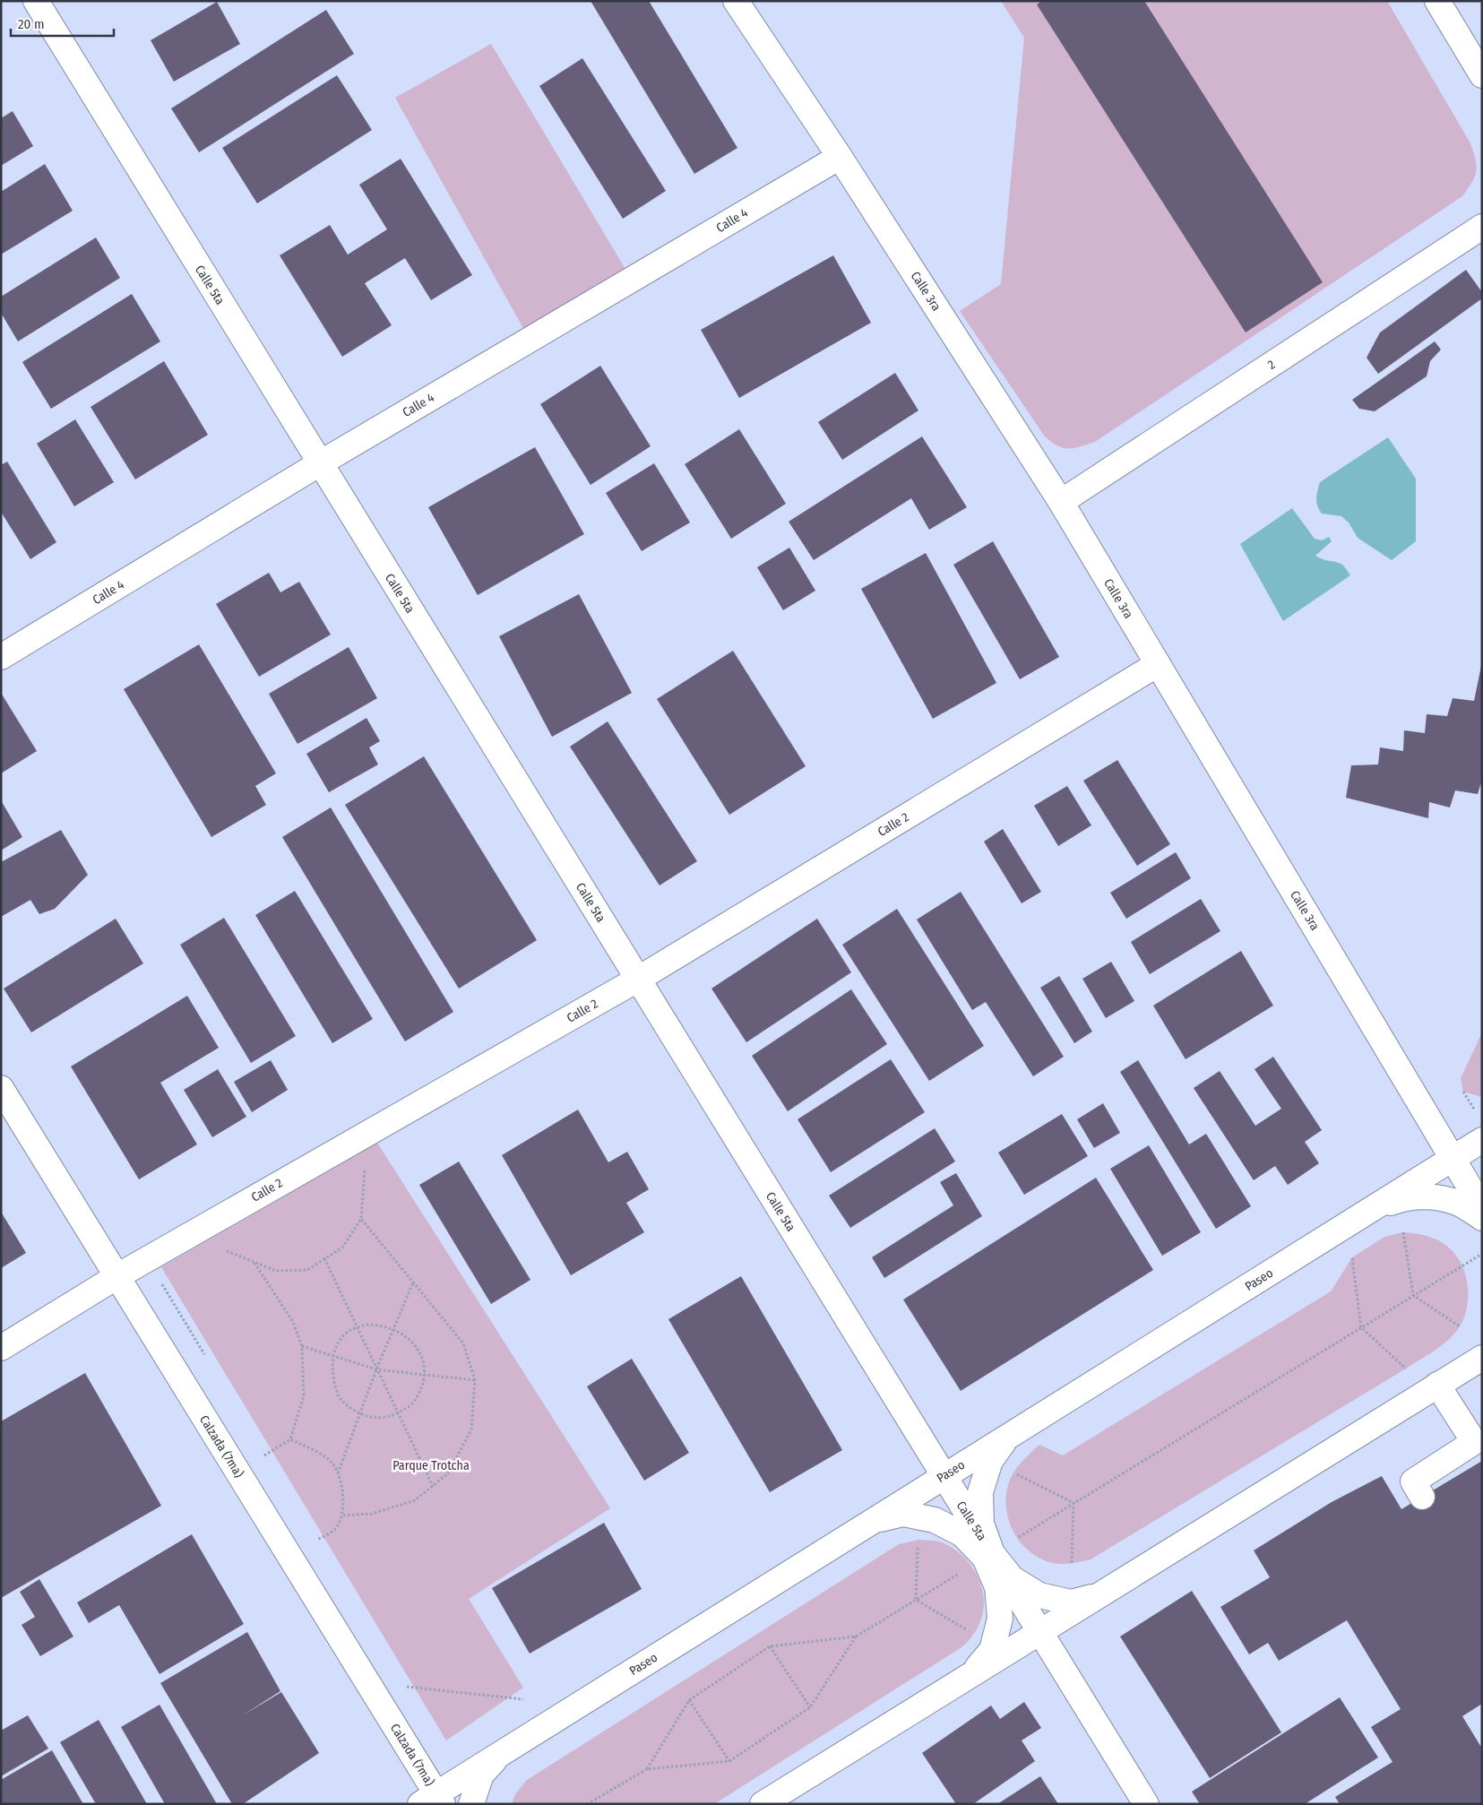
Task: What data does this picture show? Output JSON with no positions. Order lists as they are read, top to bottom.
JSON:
{
  "streets": {
    "main road": [
      "Calle 4",
      "Calle 5ta",
      "Calle 3ra",
      "2",
      "Calle 2",
      "Paseo",
      "Calzada (7ma)"
    ]
  },
  "crossings": [
    ["Calle 4", "Calle 5ta"],
    ["Calle 4", "Calle 3ra"],
    ["Calle 5ta", "Calle 2"],
    ["Calle 5ta", "Paseo"],
    ["Calle 3ra", "2"],
    ["Calle 3ra", "Calle 2"],
    ["Calle 3ra", "Paseo"],
    ["Calle 2", "Calzada (7ma)"],
    ["Paseo", "Calzada (7ma)"]
  ],
  "parks": ["Parque Trotcha"],
  "scale_bar": "20 m"
}
